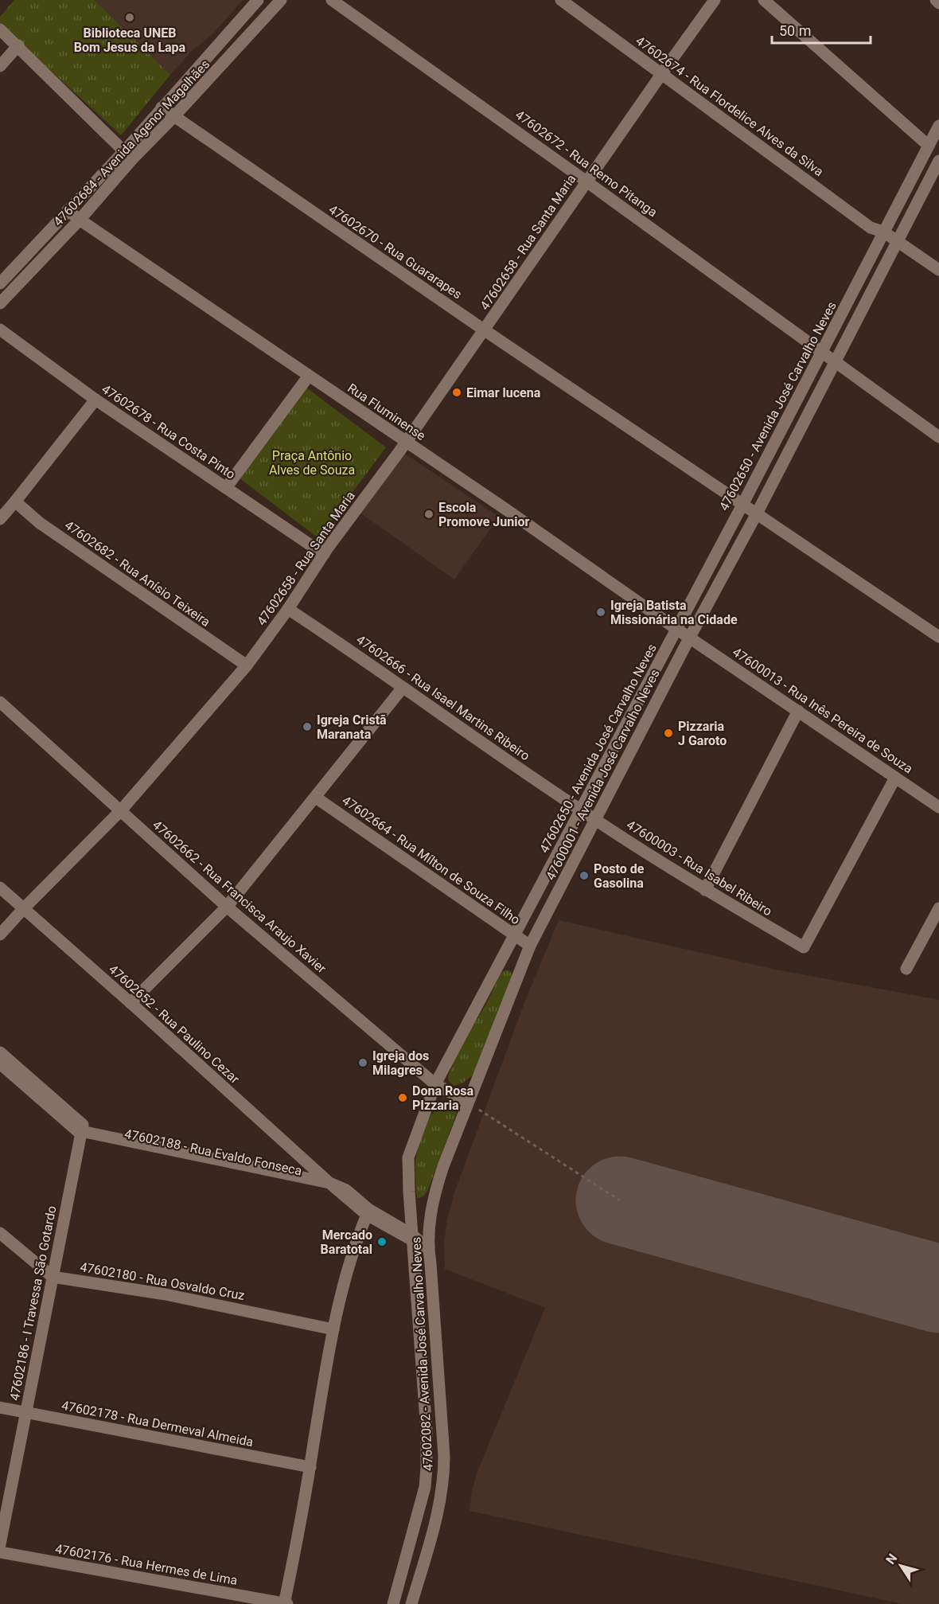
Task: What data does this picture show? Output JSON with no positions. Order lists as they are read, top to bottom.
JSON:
{
  "streets": {
    "street": [
      "47602674 - Rua Flordelice Alves da Silva",
      "47602684 - Avenida Agenor Magalhães",
      "47602672 - Rua Remo Pitanga",
      "47602658 - Rua Santa Maria",
      "47602670 - Rua Guararapes",
      "47602650 - Avenida José Carvalho Neves",
      "Rua Fluminense",
      "47602678 - Rua Costa Pinto",
      "47602682 - Rua Anísio Teixeira",
      "47602666 - Rua Isael Martins Ribeiro",
      "47600013 - Rua Inês Pereira de Souza",
      "47600001 - Avenida José Carvalho Neves",
      "47602664 - Rua Mílton de Souza Filho",
      "47600003 - Rua Isabel Ribeiro",
      "47602662 - Rua Francisca Araujo Xavier",
      "47602652 - Rua Paulino Cezar",
      "47602188 - Rua Evaldo Fonseca",
      "47602180 - Rua Osvaldo Cruz",
      "47602186 - I Travessa São Gotardo",
      "47602082 - Avenida José Carvalho Neves",
      "47602178 - Rua Dermeval Almeida",
      "47602176 - Rua Hermes de Lima"
    ]
  },
  "crossings": [
    ["47602674 - Rua Flordelice Alves da Silva", "47602658 - Rua Santa Maria"],
    ["47602674 - Rua Flordelice Alves da Silva", "47602650 - Avenida José Carvalho Neves"],
    ["47602674 - Rua Flordelice Alves da Silva", "47600001 - Avenida José Carvalho Neves"],
    ["47602684 - Avenida Agenor Magalhães", "47602670 - Rua Guararapes"],
    ["47602684 - Avenida Agenor Magalhães", "Rua Fluminense"],
    ["47602672 - Rua Remo Pitanga", "47602658 - Rua Santa Maria"],
    ["47602672 - Rua Remo Pitanga", "47602650 - Avenida José Carvalho Neves"],
    ["47602672 - Rua Remo Pitanga", "47600001 - Avenida José Carvalho Neves"],
    ["47602658 - Rua Santa Maria", "47602670 - Rua Guararapes"],
    ["47602658 - Rua Santa Maria", "Rua Fluminense"],
    ["47602658 - Rua Santa Maria", "47602678 - Rua Costa Pinto"],
    ["47602658 - Rua Santa Maria", "47602682 - Rua Anísio Teixeira"],
    ["47602658 - Rua Santa Maria", "47602666 - Rua Isael Martins Ribeiro"],
    ["47602658 - Rua Santa Maria", "47602662 - Rua Francisca Araujo Xavier"],
    ["47602658 - Rua Santa Maria", "47602652 - Rua Paulino Cezar"],
    ["47602670 - Rua Guararapes", "47602650 - Avenida José Carvalho Neves"],
    ["47602670 - Rua Guararapes", "47600001 - Avenida José Carvalho Neves"],
    ["47602650 - Avenida José Carvalho Neves", "Rua Fluminense"],
    ["47602650 - Avenida José Carvalho Neves", "47602666 - Rua Isael Martins Ribeiro"],
    ["47602650 - Avenida José Carvalho Neves", "47602664 - Rua Mílton de Souza Filho"],
    ["47602650 - Avenida José Carvalho Neves", "47600003 - Rua Isabel Ribeiro"],
    ["47602650 - Avenida José Carvalho Neves", "47602662 - Rua Francisca Araujo Xavier"],
    ["47602650 - Avenida José Carvalho Neves", "47602652 - Rua Paulino Cezar"],
    ["Rua Fluminense", "47600013 - Rua Inês Pereira de Souza"],
    ["Rua Fluminense", "47600001 - Avenida José Carvalho Neves"],
    ["47602666 - Rua Isael Martins Ribeiro", "47600003 - Rua Isabel Ribeiro"],
    ["47600013 - Rua Inês Pereira de Souza", "47600001 - Avenida José Carvalho Neves"],
    ["47600013 - Rua Inês Pereira de Souza", "47600003 - Rua Isabel Ribeiro"],
    ["47600001 - Avenida José Carvalho Neves", "47600003 - Rua Isabel Ribeiro"],
    ["47600001 - Avenida José Carvalho Neves", "47602082 - Avenida José Carvalho Neves"],
    ["47602664 - Rua Mílton de Souza Filho", "47602082 - Avenida José Carvalho Neves"],
    ["47602662 - Rua Francisca Araujo Xavier", "47602082 - Avenida José Carvalho Neves"],
    ["47602652 - Rua Paulino Cezar", "47602188 - Rua Evaldo Fonseca"],
    ["47602652 - Rua Paulino Cezar", "47602082 - Avenida José Carvalho Neves"],
    ["47602188 - Rua Evaldo Fonseca", "47602186 - I Travessa São Gotardo"],
    ["47602180 - Rua Osvaldo Cruz", "47602186 - I Travessa São Gotardo"],
    ["47602186 - I Travessa São Gotardo", "47602178 - Rua Dermeval Almeida"]
  ],
  "parks": ["Praça Antônio Alves de Souza"],
  "places": [
    "Biblioteca UNEB Bom Jesus da Lapa",
    "Eimar lucena",
    "Escola Promove Junior",
    "Igreja Batista Missionária na Cidade",
    "Igreja Cristã Maranata",
    "Pizzaria J Garoto",
    "Posto de Gasolina",
    "Igreja dos Milagres",
    "Dona Rosa PIzzaria",
    "Mercado Baratotal"
  ],
  "scale_bar": "50 m",
  "north": "top left"
}
